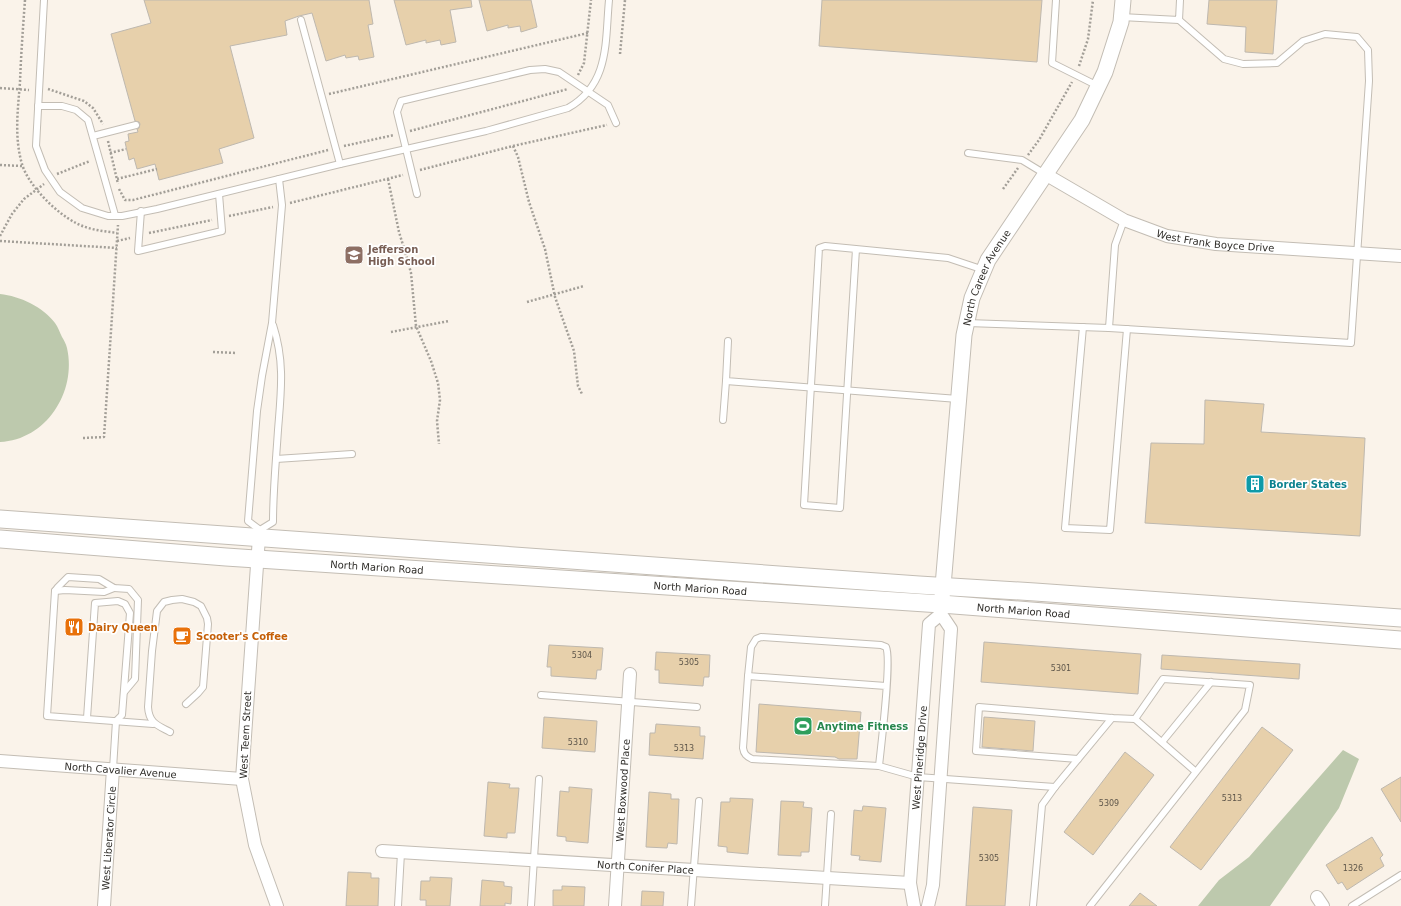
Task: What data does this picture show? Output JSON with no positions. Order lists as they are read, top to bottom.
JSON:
{
  "streets": {
    "main road": ["North Marion Road"],
    "street": [
      "West Frank Boyce Drive",
      "North Career Avenue",
      "West Teem Street",
      "West Pineridge Drive",
      "North Cavalier Avenue",
      "West Boxwood Place",
      "West Liberator Circle",
      "North Conifer Place"
    ]
  },
  "crossings": [
    ["West Frank Boyce Drive", "North Career Avenue"],
    ["North Career Avenue", "North Marion Road"],
    ["North Career Avenue", "West Pineridge Drive"],
    ["North Marion Road", "West Teem Street"],
    ["North Marion Road", "West Pineridge Drive"],
    ["West Teem Street", "North Cavalier Avenue"],
    ["West Pineridge Drive", "North Conifer Place"],
    ["North Cavalier Avenue", "West Liberator Circle"],
    ["West Boxwood Place", "North Conifer Place"]
  ],
  "places": {
    "school or university": ["Jefferson High School"],
    "building": ["Border States"],
    "restaurant": ["Dairy Queen"],
    "cafe": ["Scooter's Coffee"],
    "sports": ["Anytime Fitness"]
  },
  "house_numbers": [
    "5304",
    "5305",
    "5301",
    "5310",
    "5313",
    "5313",
    "5309",
    "5305",
    "1326"
  ]
}
